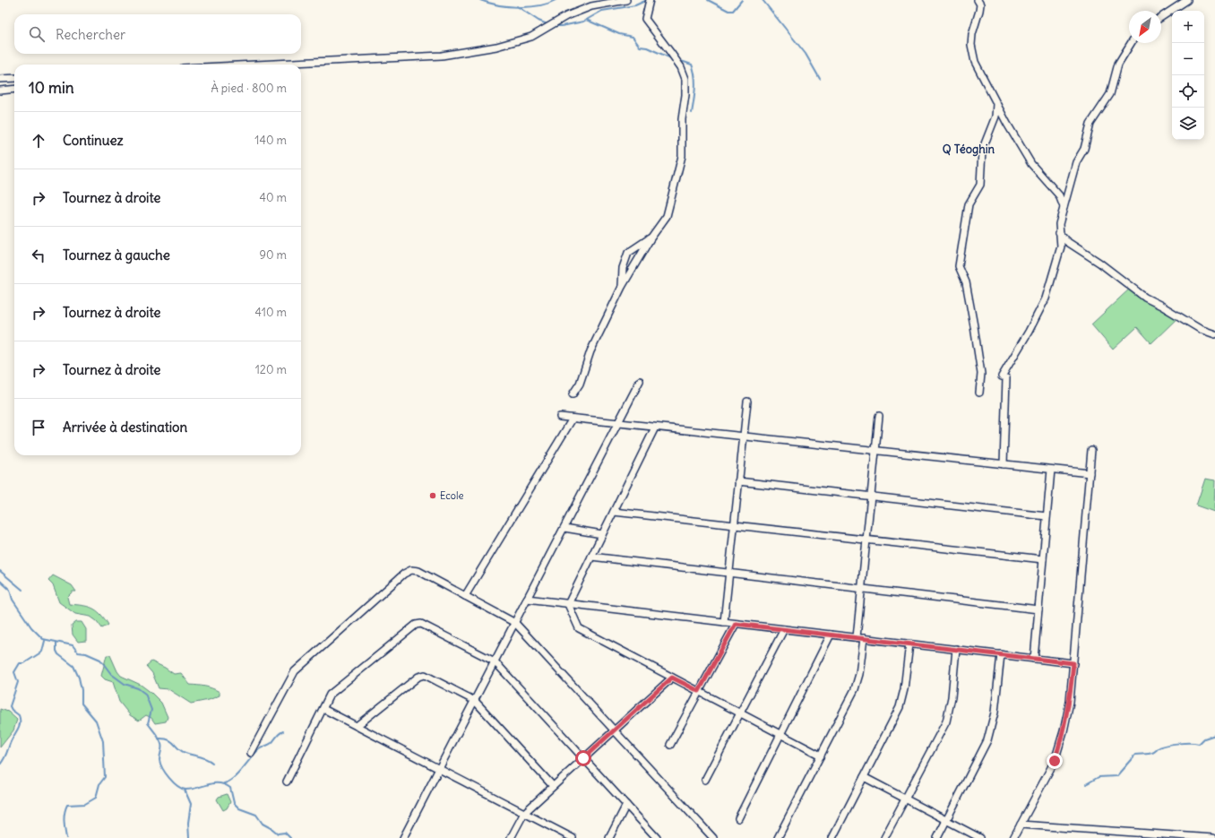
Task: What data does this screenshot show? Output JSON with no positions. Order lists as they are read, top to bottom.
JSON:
{
  "districts": ["Q Téoghin"],
  "places": ["Ecole"],
  "north": "bottom left",
  "page": {
    "map_buttons": ["+", "−"],
    "search": "Rechercher",
    "heading": ["10 min", "À pied · 800 m"],
    "list": [
      ["Continuez", "140 m"],
      ["Tournez à droite", "40 m"],
      ["Tournez à gauche", "90 m"],
      ["Tournez à droite", "410 m"],
      ["Tournez à droite", "120 m"],
      "Arrivée à destination"
    ]
  }
}
